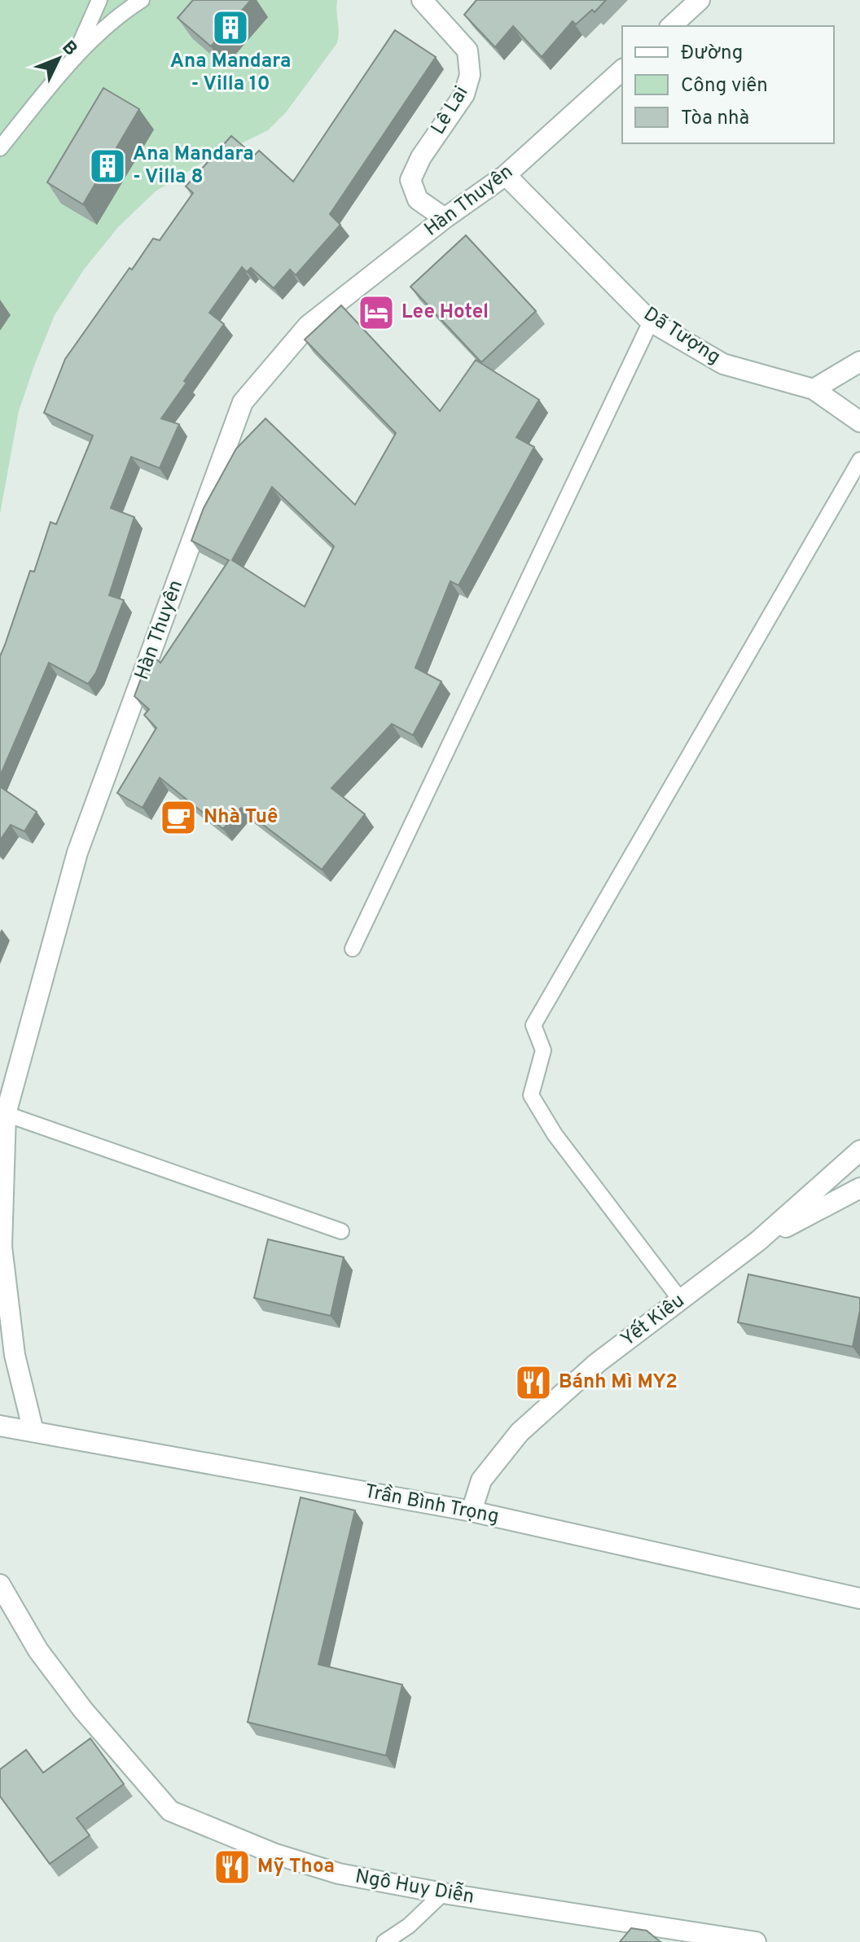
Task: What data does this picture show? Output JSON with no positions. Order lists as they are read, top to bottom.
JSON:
{
  "streets": {
    "street": [
      "Lê Lai",
      "Hàn Thuyên",
      "Dã Tượng",
      "Yết Kiêu",
      "Trần Bình Trọng",
      "Ngô Huy Diễn"
    ]
  },
  "crossings": [
    ["Lê Lai", "Hàn Thuyên"],
    ["Hàn Thuyên", "Dã Tượng"],
    ["Hàn Thuyên", "Trần Bình Trọng"],
    ["Yết Kiêu", "Trần Bình Trọng"]
  ],
  "places": {
    "building": ["Ana Mandara - Villa 10", "Ana Mandara - Villa 8"],
    "hotel": ["Lee Hotel"],
    "cafe": ["Nhà Tuê"],
    "restaurant": ["Bánh Mì MY2", "Mỹ Thoa"]
  },
  "legend": ["Đường", "Công viên", "Tòa nhà"],
  "north": "top right"
}
